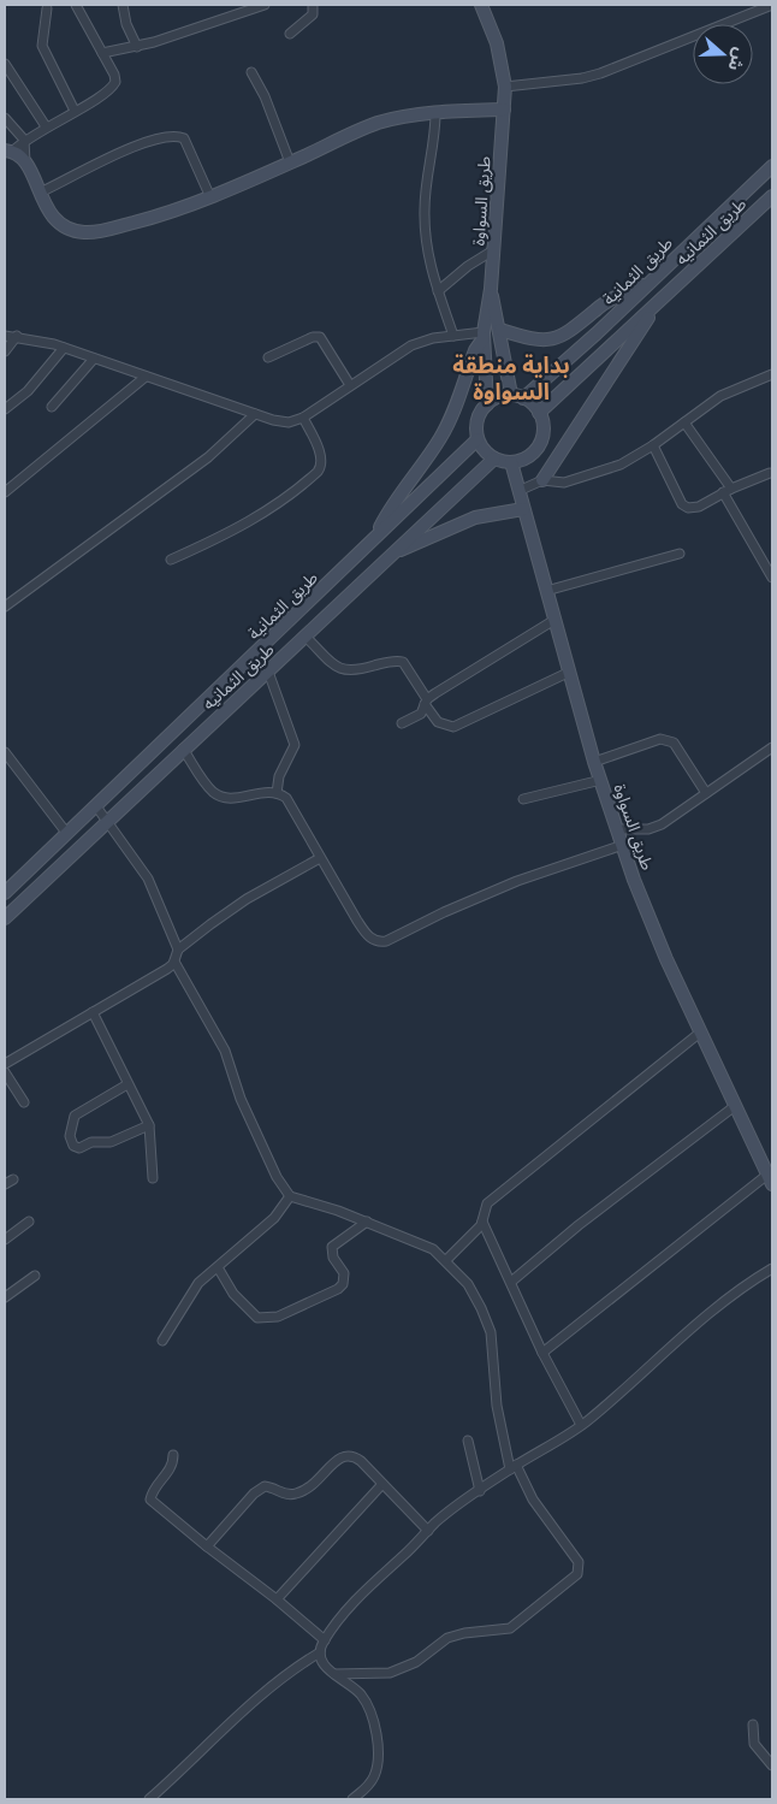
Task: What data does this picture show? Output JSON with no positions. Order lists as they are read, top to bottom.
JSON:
{
  "streets": {
    "street": ["طريق السواوة", "طريق الثمانيه", "طريق الثمانية"]
  },
  "crossings": [
    ["طريق السواوة", "طريق الثمانيه"],
    ["طريق السواوة", "طريق الثمانية"],
    ["طريق الثمانيه", "طريق الثمانية"]
  ],
  "districts": ["بداية منطقة السواوة"],
  "north": "right"
}
